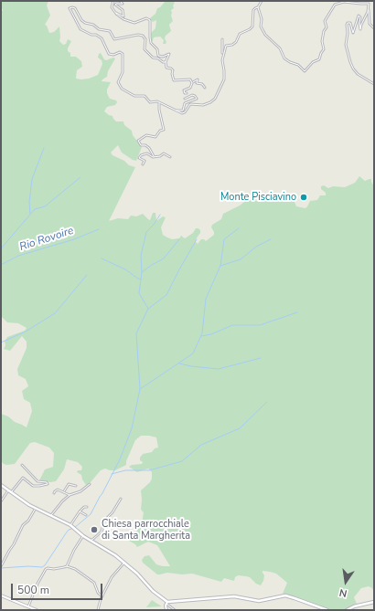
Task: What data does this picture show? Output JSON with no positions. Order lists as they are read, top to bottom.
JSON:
{
  "water": ["Rio Rovoire"],
  "places": ["Monte Pisciavino", "Chiesa parrocchiale di Santa Margherita"],
  "scale_bar": "500 m",
  "north": "bottom"
}
